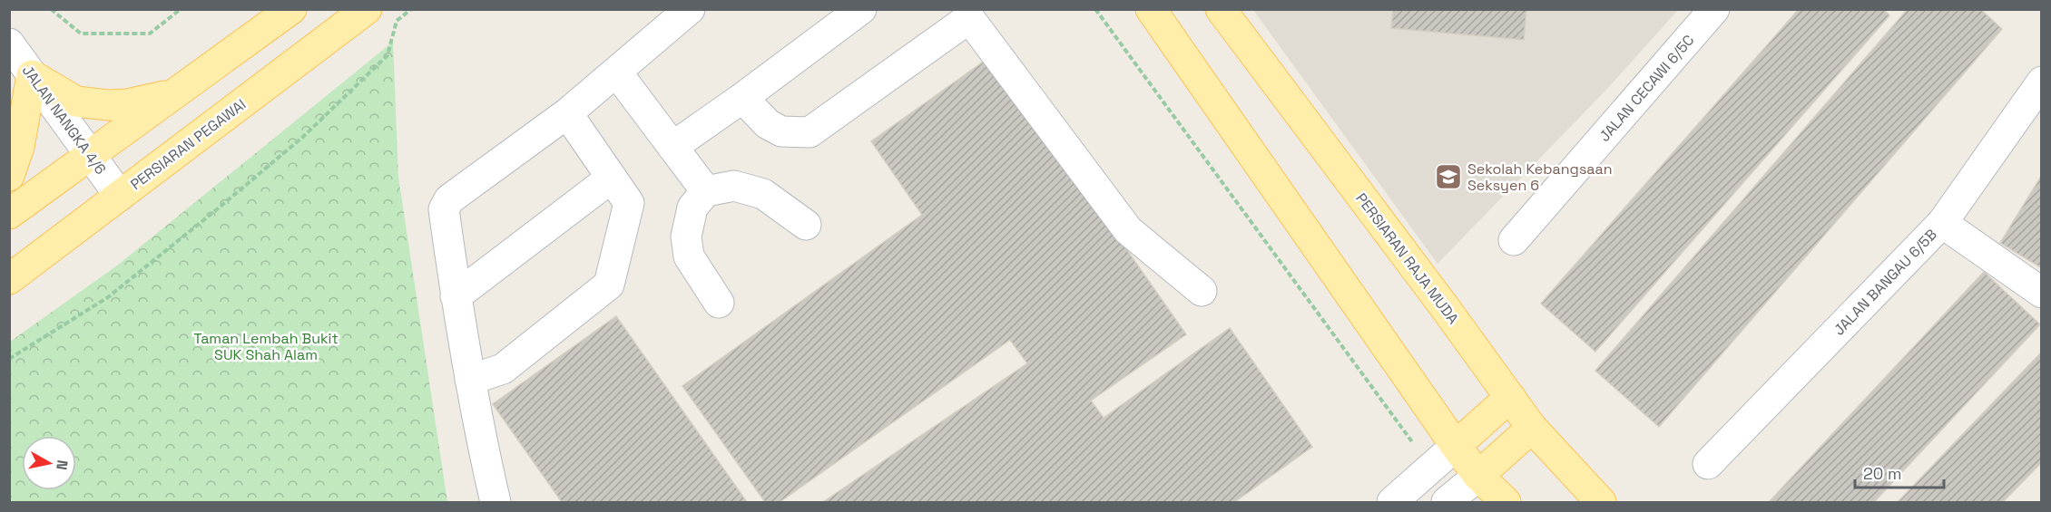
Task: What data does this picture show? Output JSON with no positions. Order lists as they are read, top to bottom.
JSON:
{
  "streets": {
    "main road": ["PERSIARAN PEGAWAI", "PERSIARAN RAJA MUDA"],
    "street": ["JALAN CECAWI 6/5C", "JALAN NANGKA 4/6", "JALAN BANGAU 6/5B"]
  },
  "crossings": [
    ["JALAN NANGKA 4/6", "PERSIARAN PEGAWAI"]
  ],
  "parks": ["Taman Lembah Bukit SUK Shah Alam"],
  "places": {
    "school or university": ["Sekolah Kebangsaan Seksyen 6"]
  },
  "scale_bar": "20 m",
  "north": "right"
}
